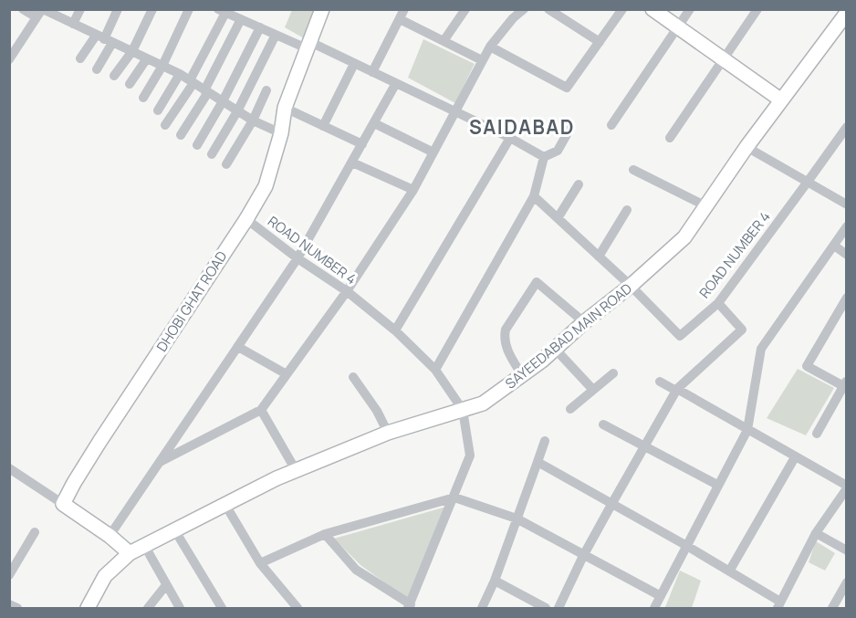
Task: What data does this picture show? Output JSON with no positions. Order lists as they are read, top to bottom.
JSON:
{
  "streets": {
    "main road": ["DHOBI GHAT ROAD", "SAYEEDABAD MAIN ROAD"],
    "street": ["ROAD NUMBER 4"]
  },
  "crossings": [
    ["ROAD NUMBER 4", "DHOBI GHAT ROAD"],
    ["ROAD NUMBER 4", "SAYEEDABAD MAIN ROAD"]
  ],
  "districts": ["SAIDABAD"]
}
